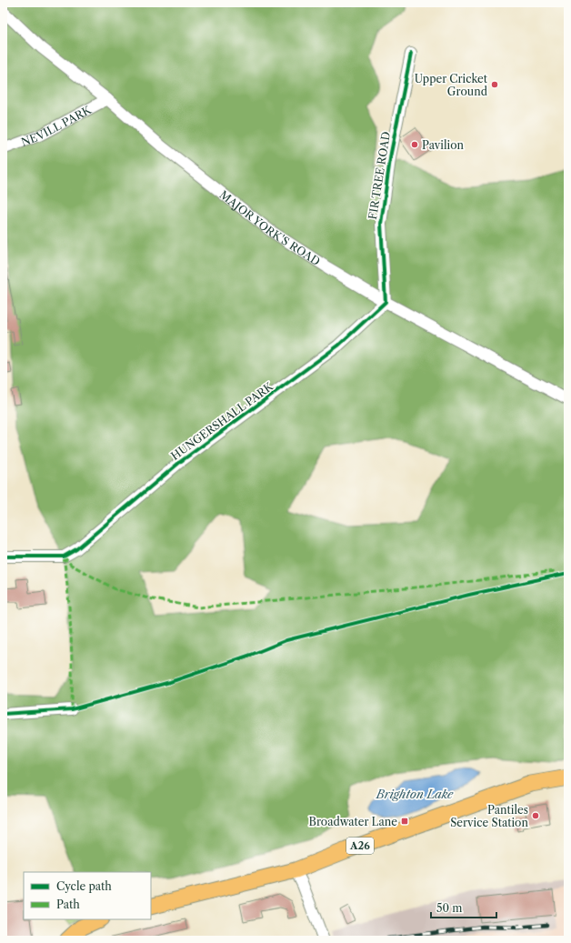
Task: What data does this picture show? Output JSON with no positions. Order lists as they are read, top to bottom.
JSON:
{
  "streets": {
    "highway": ["A26"],
    "street": [
      "NEVILL PARK",
      "FIR TREE ROAD",
      "MAJOR YORK'S ROAD",
      "HUNGERSHALL PARK"
    ]
  },
  "crossings": [
    ["NEVILL PARK", "MAJOR YORK'S ROAD"],
    ["FIR TREE ROAD", "MAJOR YORK'S ROAD"],
    ["FIR TREE ROAD", "HUNGERSHALL PARK"],
    ["MAJOR YORK'S ROAD", "HUNGERSHALL PARK"]
  ],
  "water": ["Brighton Lake"],
  "places": {
    "other": ["Upper Cricket Ground", "Pavilion", "Pantiles Service Station"],
    "transit": ["Broadwater Lane"]
  },
  "legend": ["Cycle path", "Path"],
  "scale_bar": "50 m"
}
